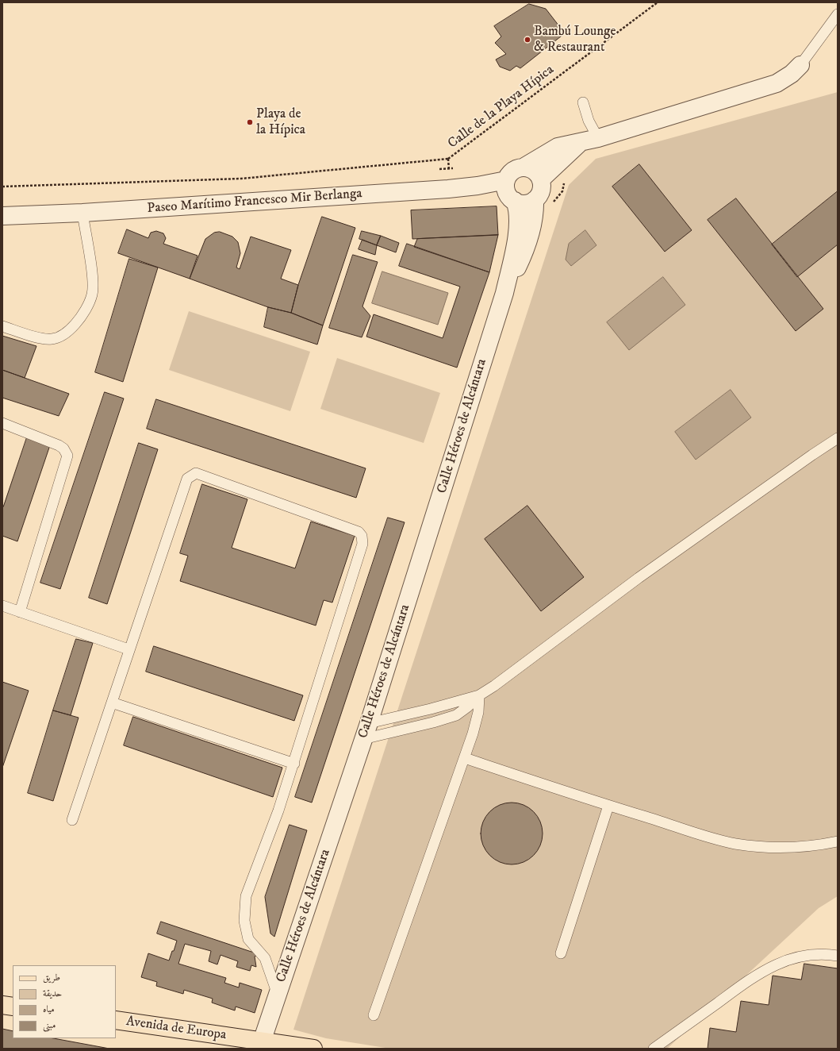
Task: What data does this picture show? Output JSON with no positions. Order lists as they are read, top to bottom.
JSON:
{
  "streets": {
    "main road": ["Avenida de Europa"],
    "street": ["Paseo Marítimo Francesco Mir Berlanga", "Calle Héroes de Alcántara"],
    "path": ["Calle de la Playa Hípica"]
  },
  "crossings": [
    ["Calle Héroes de Alcántara", "Avenida de Europa"]
  ],
  "places": ["Bambú Lounge & Restaurant", "Playa de la Hípica"],
  "legend": [
    "طريق",
    "حديقة",
    "مياه",
    "مبنى"
  ]
}
